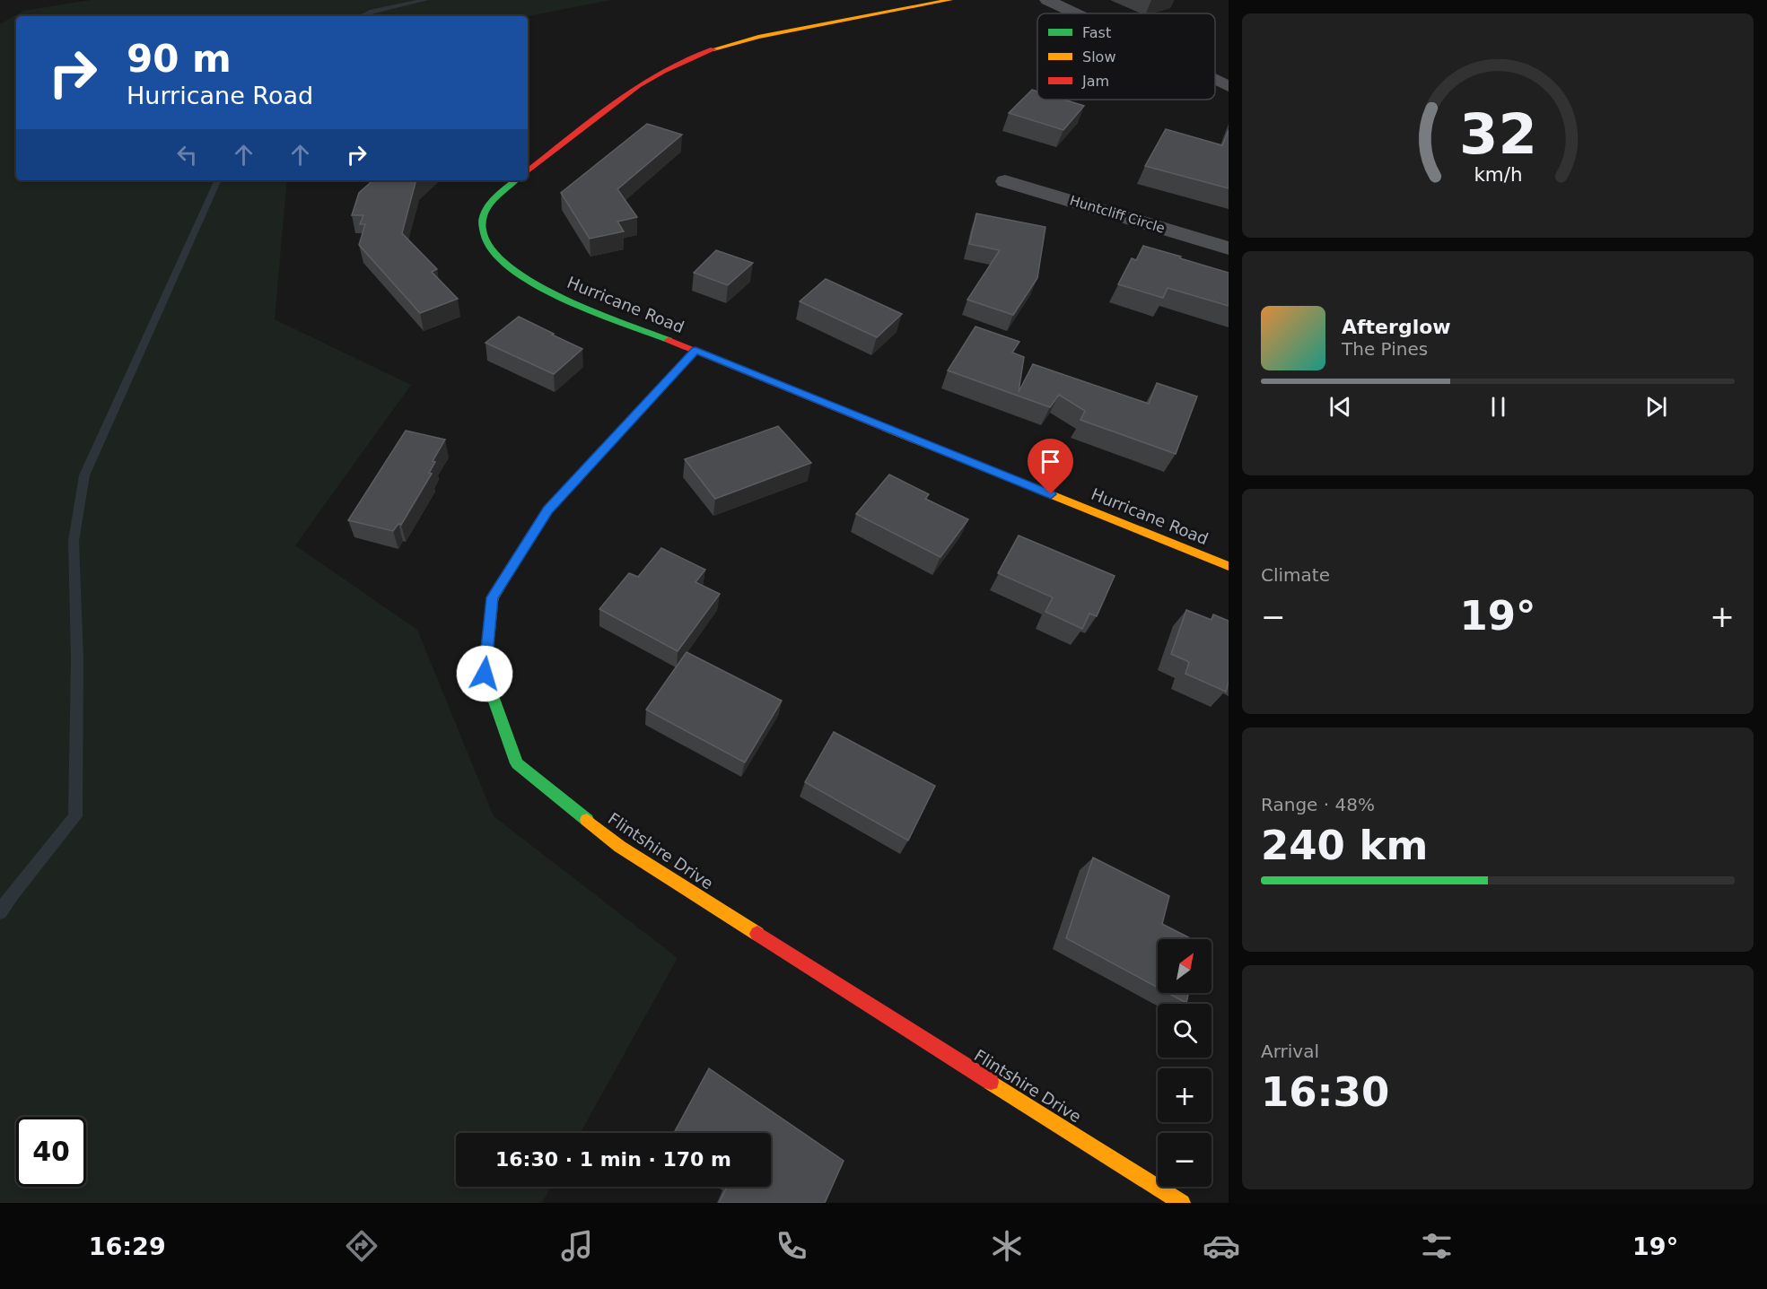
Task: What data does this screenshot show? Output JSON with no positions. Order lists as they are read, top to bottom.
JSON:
{
  "streets": {
    "street": ["Huntcliff Circle", "Hurricane Road", "Flintshire Drive"]
  },
  "crossings": [
    ["Hurricane Road", "Flintshire Drive"]
  ],
  "legend": ["Fast", "Slow", "Jam"],
  "north": "top right",
  "page": {
    "turn": ["90 m", "Hurricane Road"],
    "song": ["Afterglow", "The Pines"],
    "tile": [
      "Climate",
      ["Range · 48%", "240 km"],
      ["Arrival", "16:30"]
    ],
    "heat": ["−", "19°", "+"],
    "map_buttons": ["+", "−"],
    "limit": "40",
    "trip": "16:30 · 1 min · 170 m",
    "tabs": ["16:29", "19°"],
    "gauge": ["32", "km/h"]
  }
}
